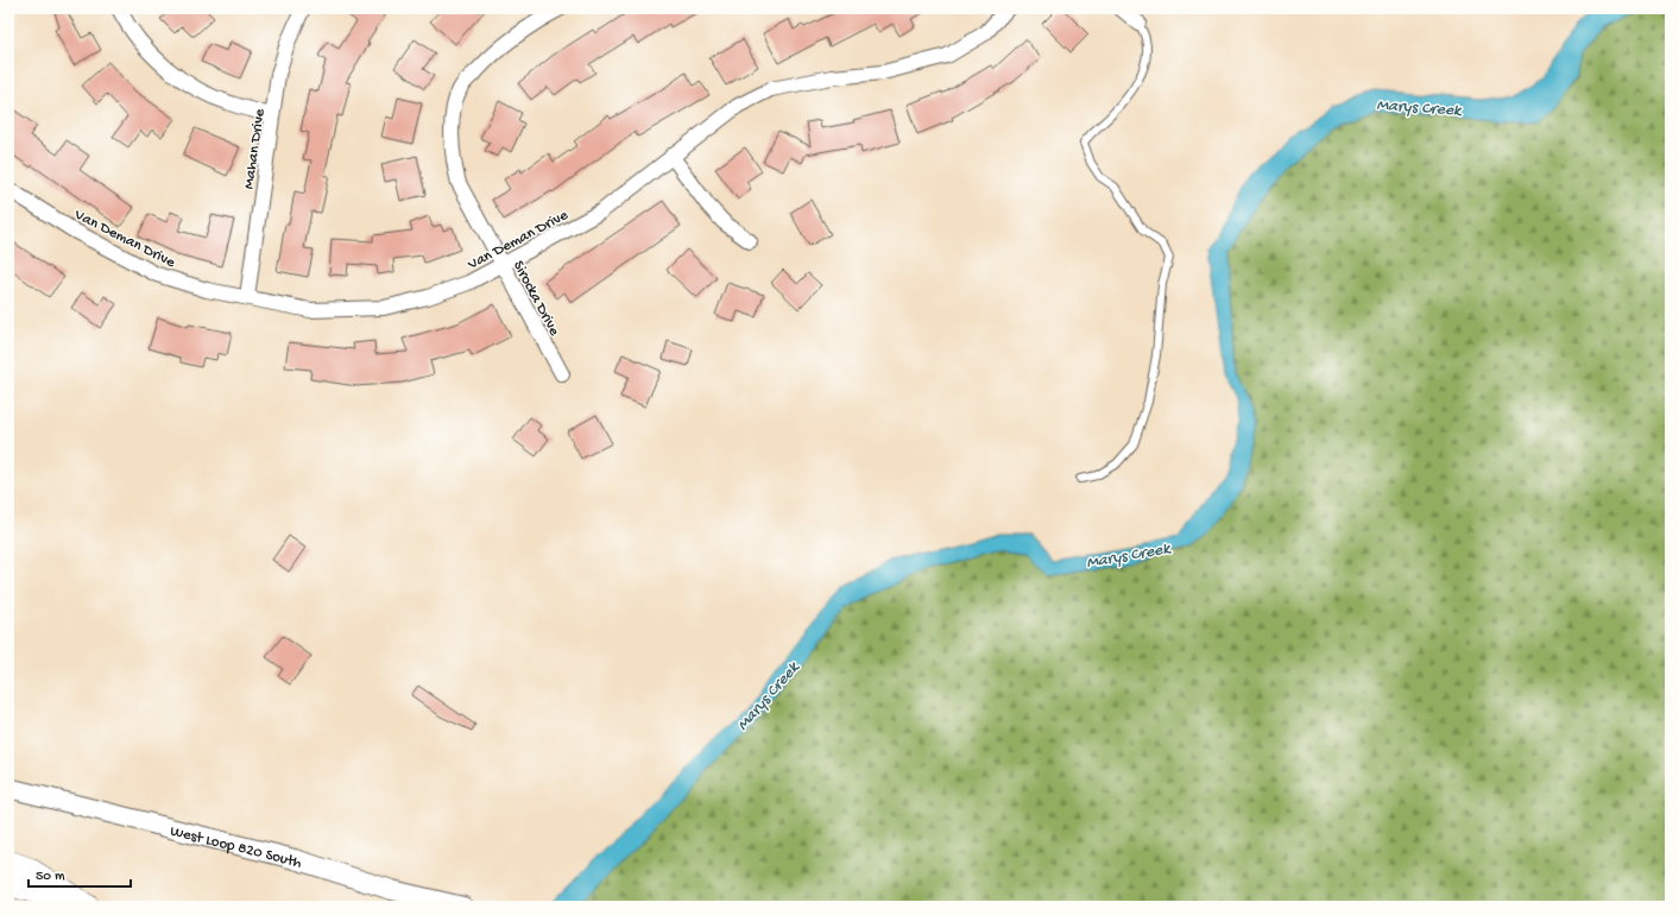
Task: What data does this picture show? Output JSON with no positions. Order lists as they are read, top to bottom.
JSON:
{
  "streets": {
    "main road": ["West Loop 820 South"],
    "street": ["Mahan Drive", "Van Deman Drive", "Sirocka Drive"]
  },
  "crossings": [
    ["Mahan Drive", "Van Deman Drive"],
    ["Van Deman Drive", "Sirocka Drive"]
  ],
  "water": ["Marys Creek"],
  "scale_bar": "50 m"
}
